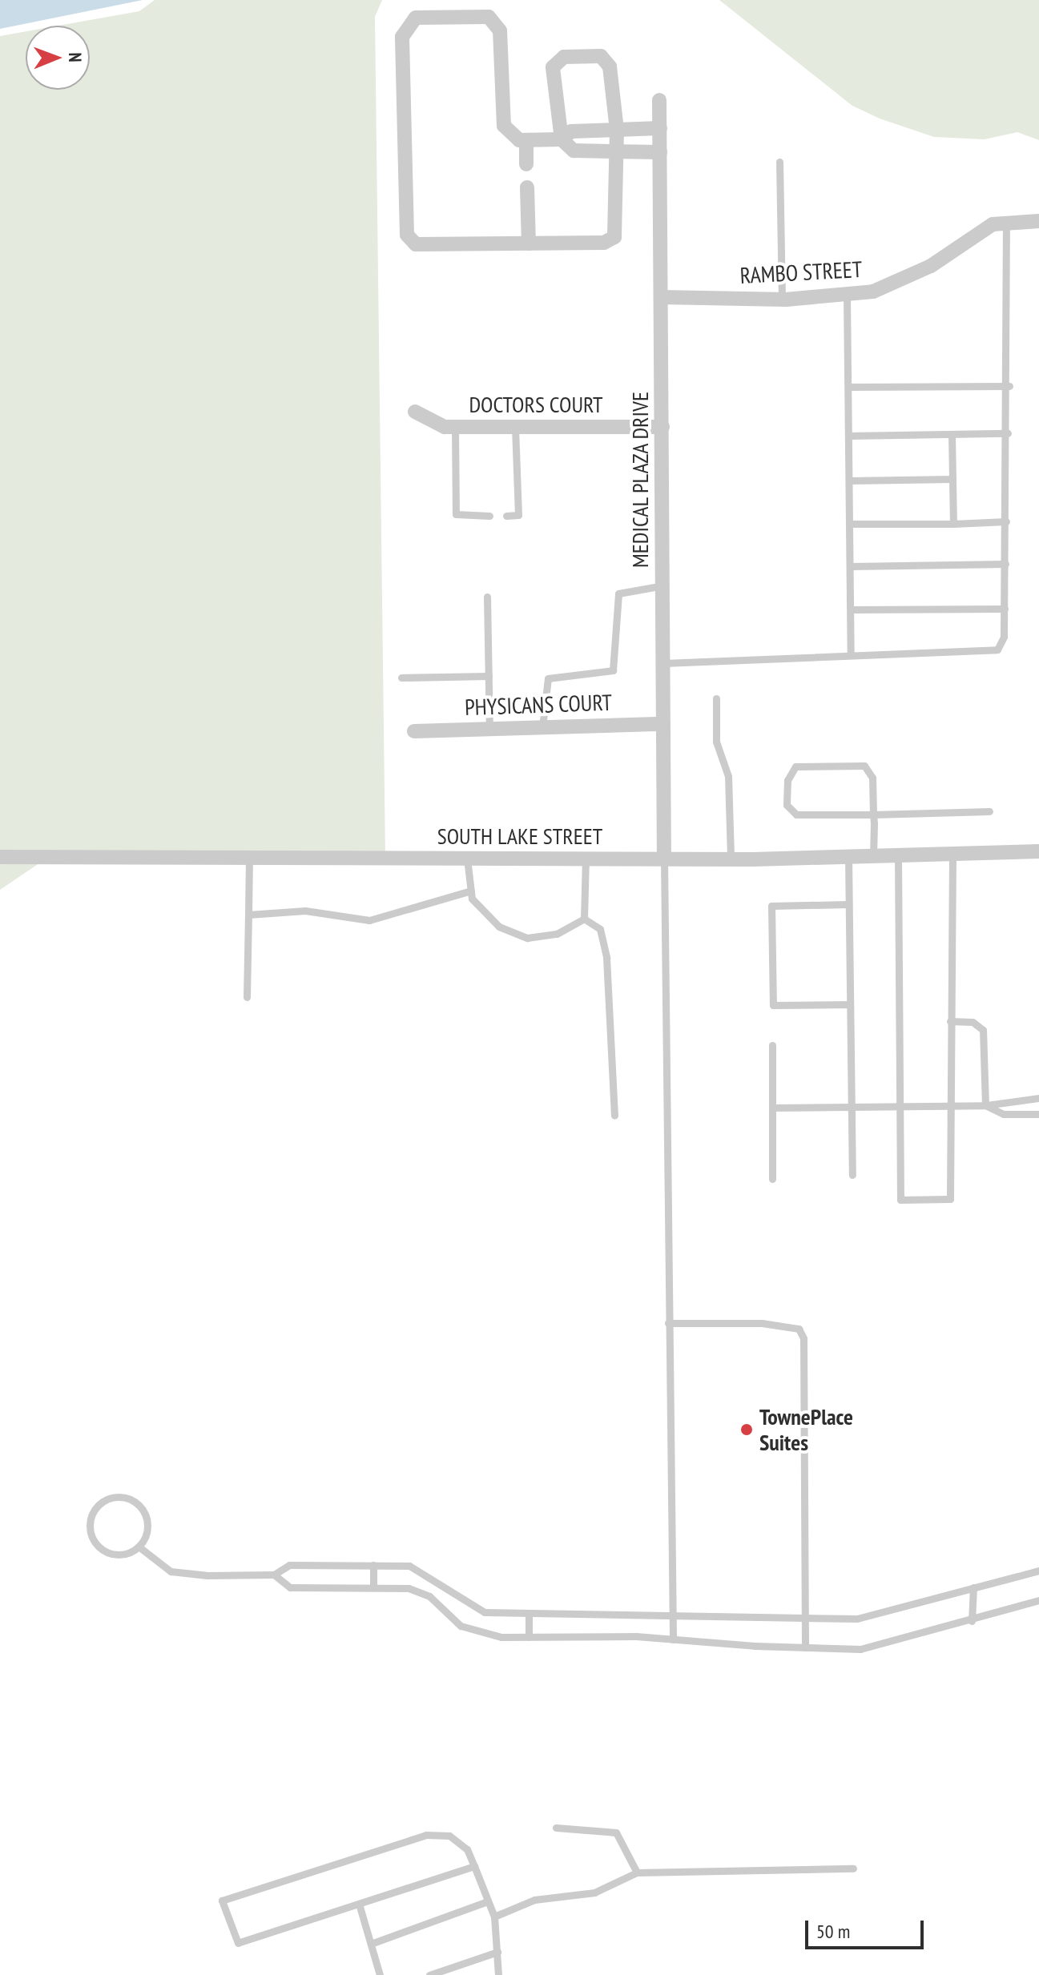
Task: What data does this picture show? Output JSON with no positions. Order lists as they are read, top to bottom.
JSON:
{
  "streets": {
    "street": [
      "RAMBO STREET",
      "DOCTORS COURT",
      "MEDICAL PLAZA DRIVE",
      "PHYSICANS COURT",
      "SOUTH LAKE STREET"
    ]
  },
  "crossings": [
    ["RAMBO STREET", "MEDICAL PLAZA DRIVE"],
    ["DOCTORS COURT", "MEDICAL PLAZA DRIVE"],
    ["MEDICAL PLAZA DRIVE", "PHYSICANS COURT"],
    ["MEDICAL PLAZA DRIVE", "SOUTH LAKE STREET"]
  ],
  "places": ["TownePlace Suites"],
  "scale_bar": "50 m",
  "north": "right"
}
